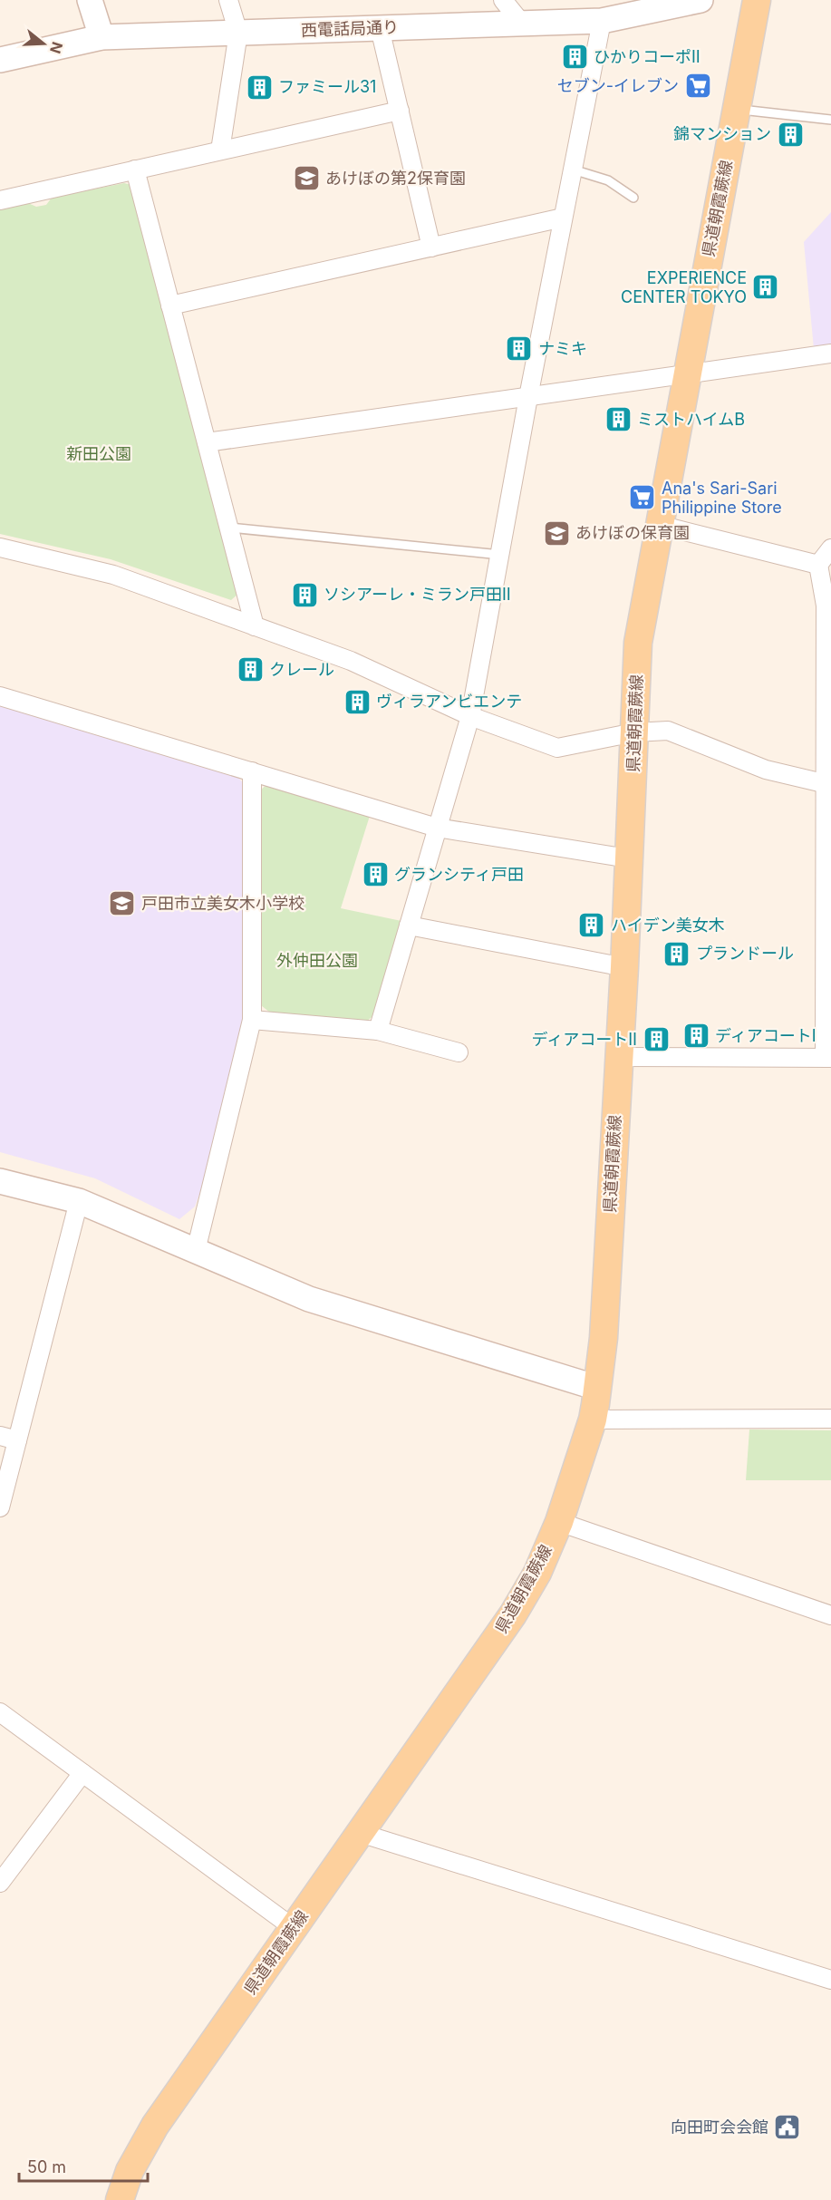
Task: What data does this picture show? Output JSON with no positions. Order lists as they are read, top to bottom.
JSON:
{
  "streets": {
    "main road": ["県道朝霞蕨線"],
    "street": ["西電話局通り"]
  },
  "parks": ["新田公園", "外仲田公園"],
  "places": {
    "building": [
      "ひかりコーポⅡ",
      "ファミール31",
      "錦マンション",
      "EXPERIENCE CENTER TOKYO",
      "ナミキ",
      "ミストハイムB",
      "ソシアーレ・ミラン戸田Ⅱ",
      "クレール",
      "ヴィラアンビエンテ",
      "グランシティ戸田",
      "ハイデン美女木",
      "プランドール",
      "ディアコートⅠ",
      "ディアコートⅡ"
    ],
    "supermarket": ["セブン-イレブン", "Ana's Sari-Sari Philippine Store"],
    "school or university": ["あけぼの第2保育園", "あけぼの保育園", "戸田市立美女木小学校"],
    "public building": ["向田町会会館"]
  },
  "scale_bar": "50 m",
  "north": "right"
}
